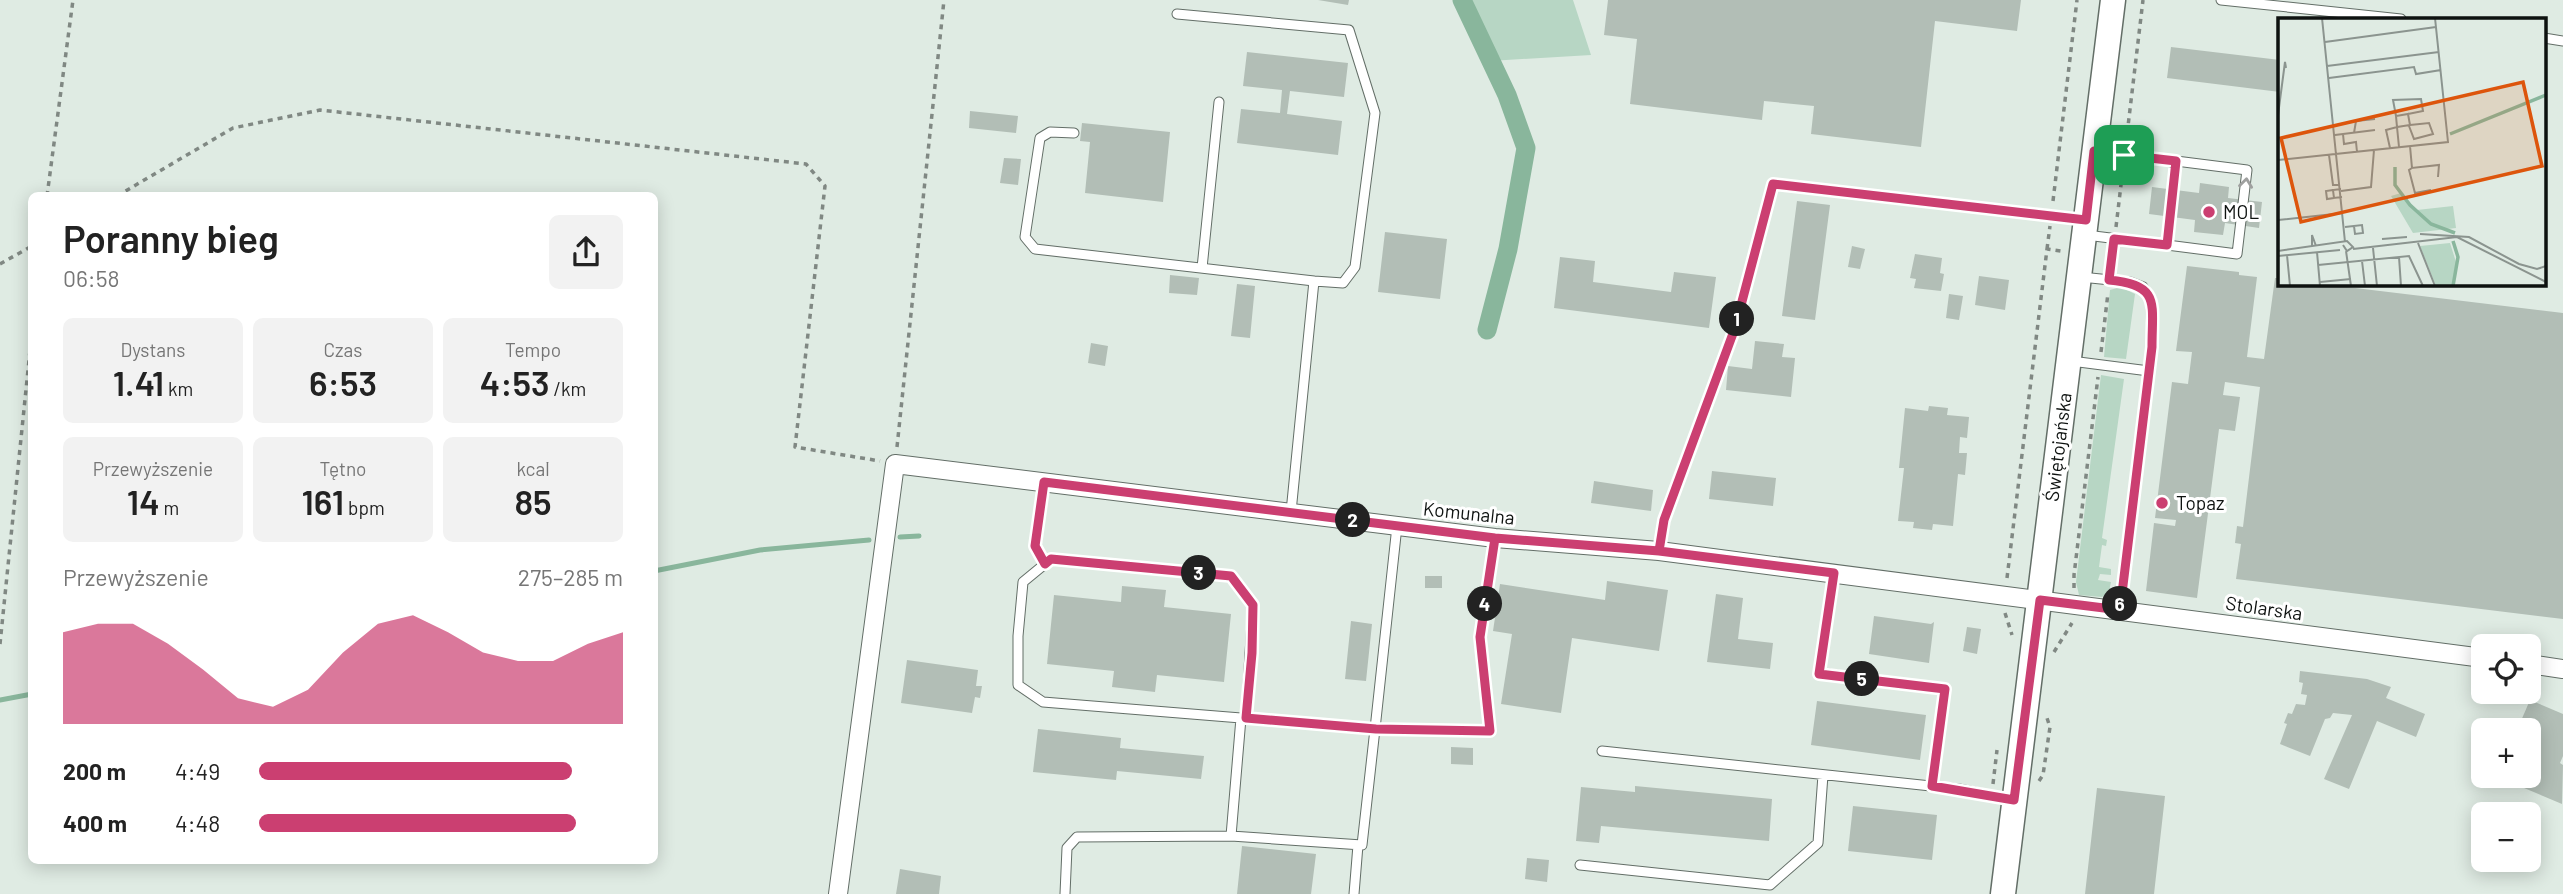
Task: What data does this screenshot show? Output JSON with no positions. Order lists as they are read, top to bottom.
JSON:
{
  "streets": {
    "street": ["Świętojańska", "Komunalna", "Stolarska"]
  },
  "crossings": [
    ["Świętojańska", "Komunalna"],
    ["Świętojańska", "Stolarska"],
    ["Komunalna", "Stolarska"]
  ],
  "places": ["MOL", "Topaz"],
  "page": {
    "heading": ["Poranny bieg", "06:58"],
    "pins": [
      "1",
      "2",
      "3",
      "4",
      "6",
      "5"
    ],
    "stats": [
      ["Dystans", "1.41 km"],
      ["Czas", "6:53"],
      ["Tempo", "4:53 /km"],
      ["Przewyższenie", "14 m"],
      ["Tętno", "161 bpm"],
      ["kcal", "85"]
    ],
    "chart": ["Przewyższenie", "275–285 m"],
    "map_buttons": ["+", "−"],
    "list": [
      {
        "name": "200 m",
        "note": "4:49"
      },
      {
        "name": "400 m",
        "note": "4:48"
      }
    ]
  }
}
